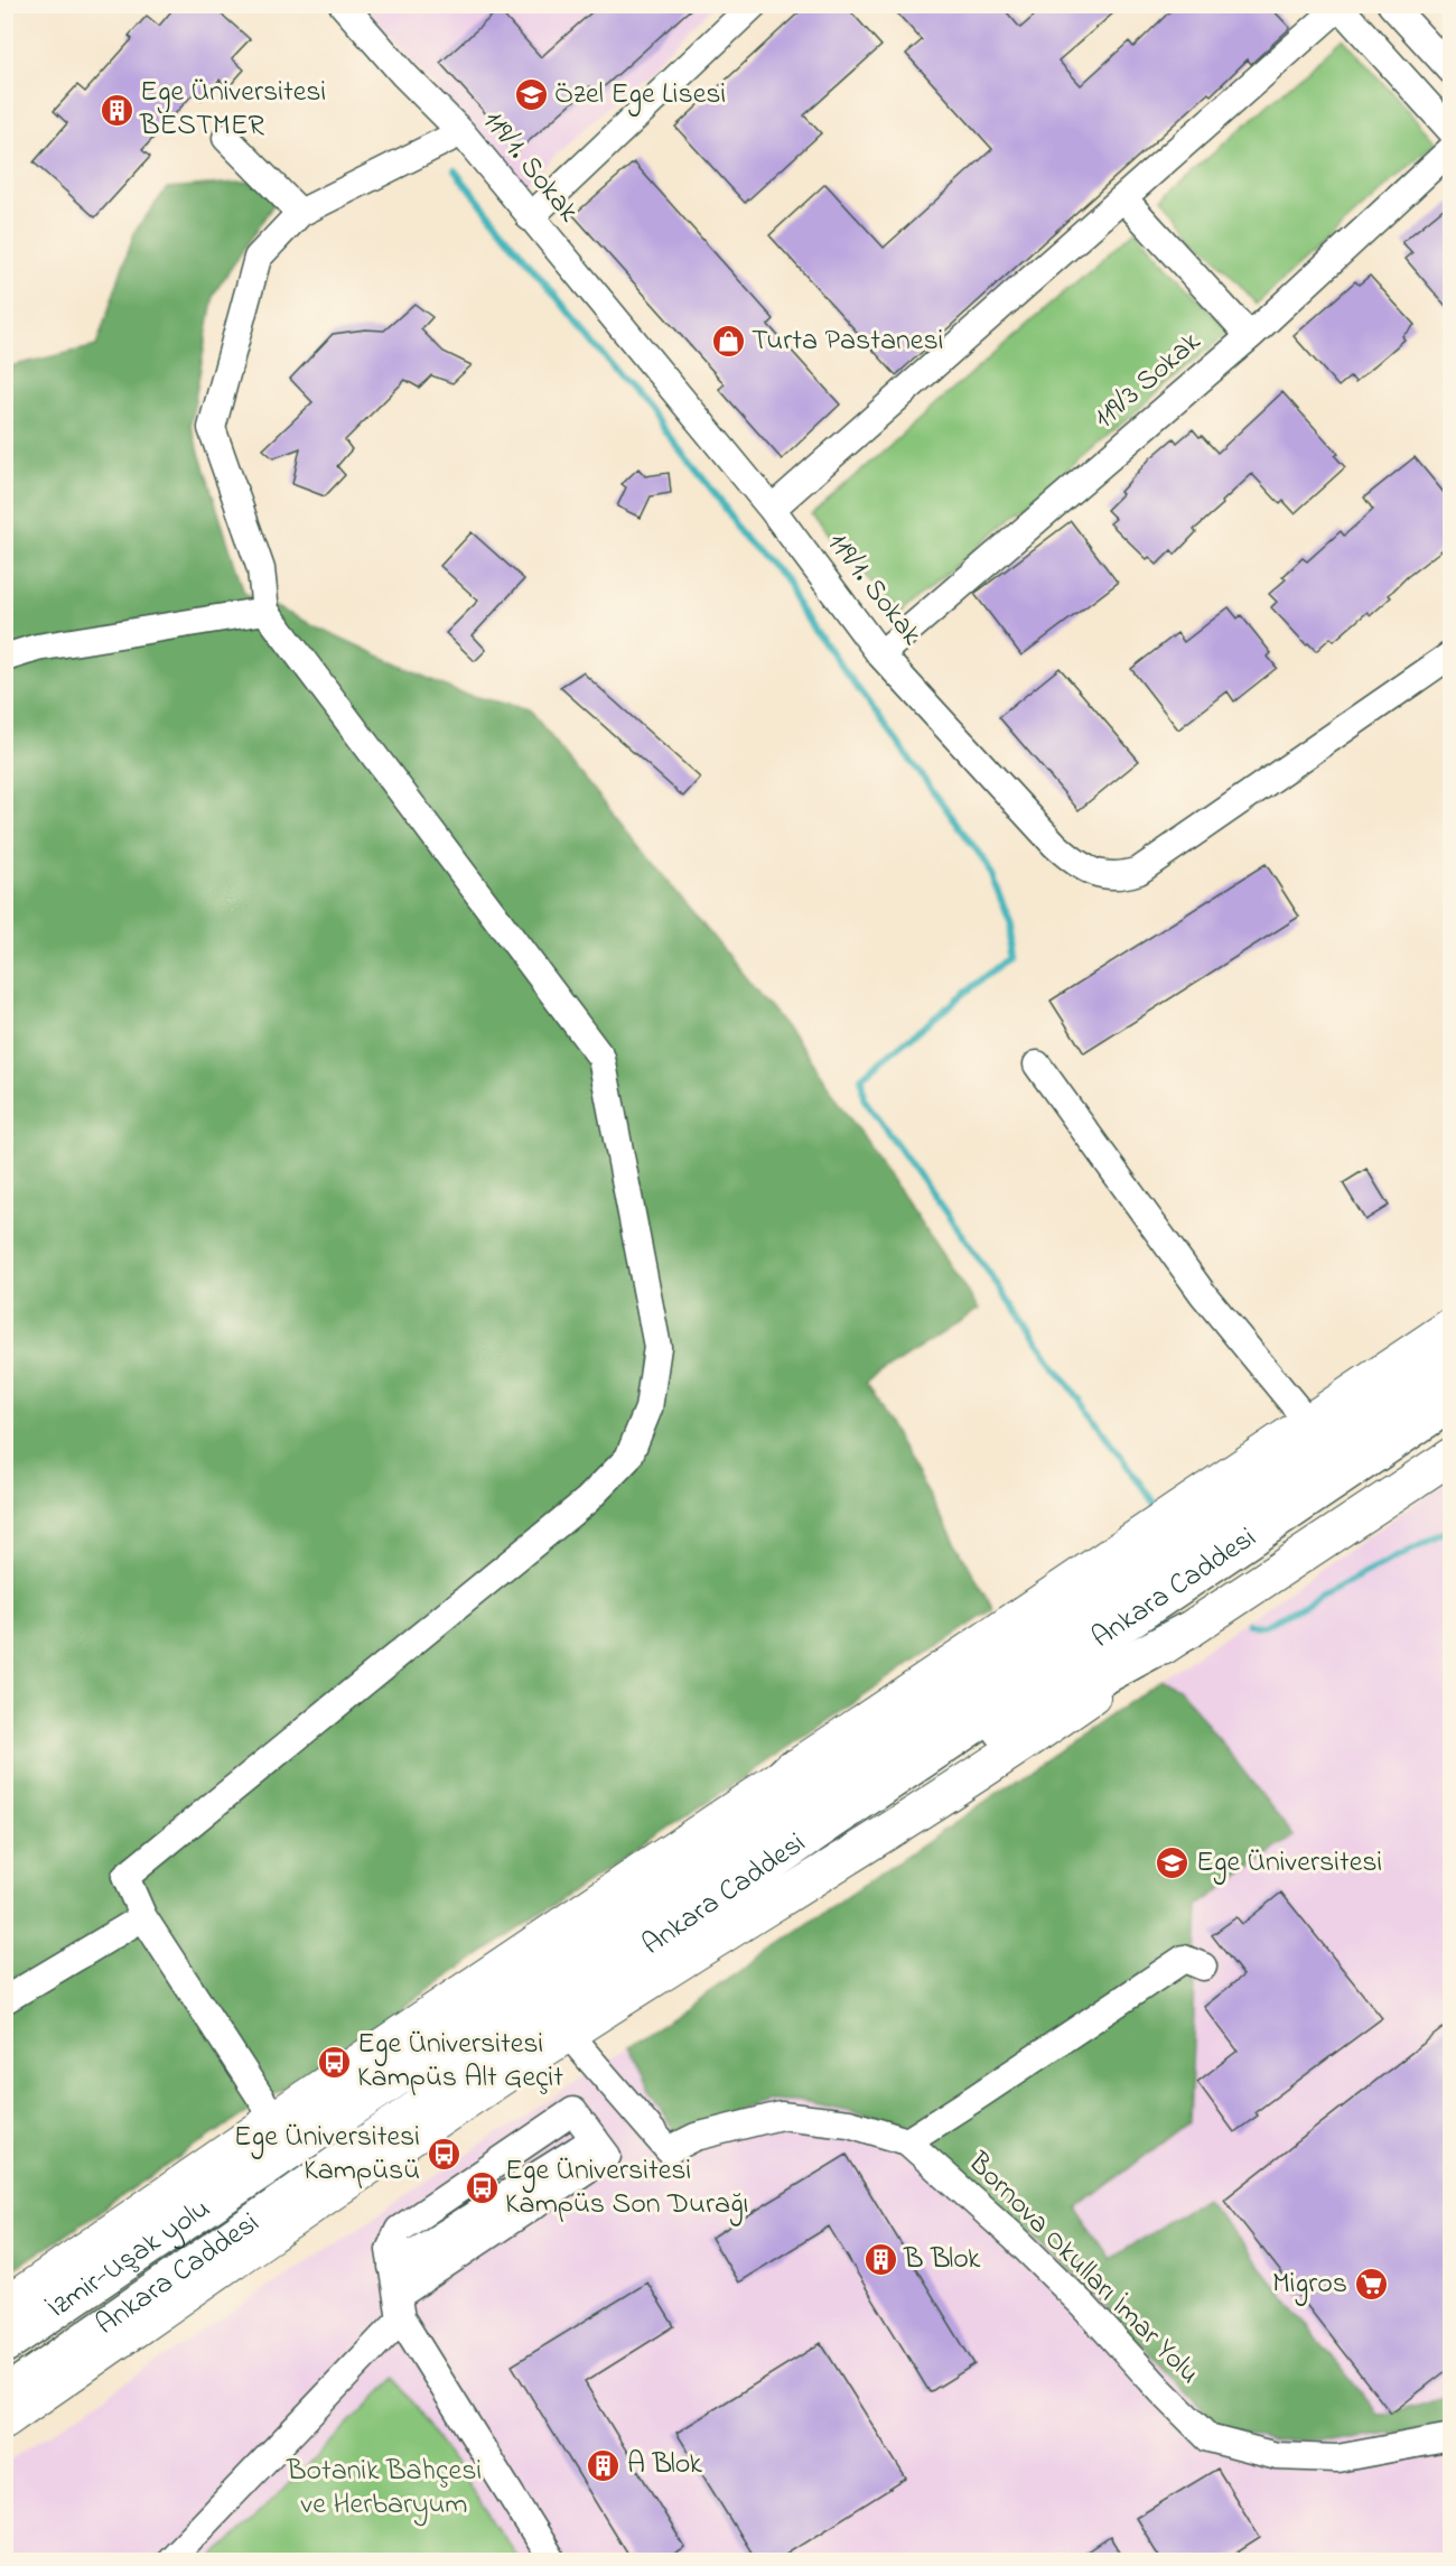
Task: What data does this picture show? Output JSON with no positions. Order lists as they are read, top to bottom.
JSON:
{
  "streets": {
    "highway": ["Ankara Caddesi", "İzmir-Uşak yolu"],
    "street": ["119/1. Sokak", "119/3 Sokak", "Bornova Okulları İmar Yolu"]
  },
  "crossings": [
    ["119/1. Sokak", "119/3 Sokak"],
    ["Ankara Caddesi", "İzmir-Uşak yolu"],
    ["Ankara Caddesi", "Bornova Okulları İmar Yolu"]
  ],
  "parks": ["Botanik Bahçesi ve Herbaryum"],
  "places": {
    "school or university": ["Özel Ege Lisesi", "Ege Üniversitesi"],
    "building": ["Ege Üniversitesi BESTMER", "B Blok", "A Blok"],
    "shop": ["Turta Pastanesi"],
    "bus stop": ["Ege Üniversitesi Kampüs Alt Geçit", "Ege Üniversitesi Kampüsü", "Ege Üniversitesi Kampüs Son Durağı"],
    "supermarket": ["Migros"]
  }
}
